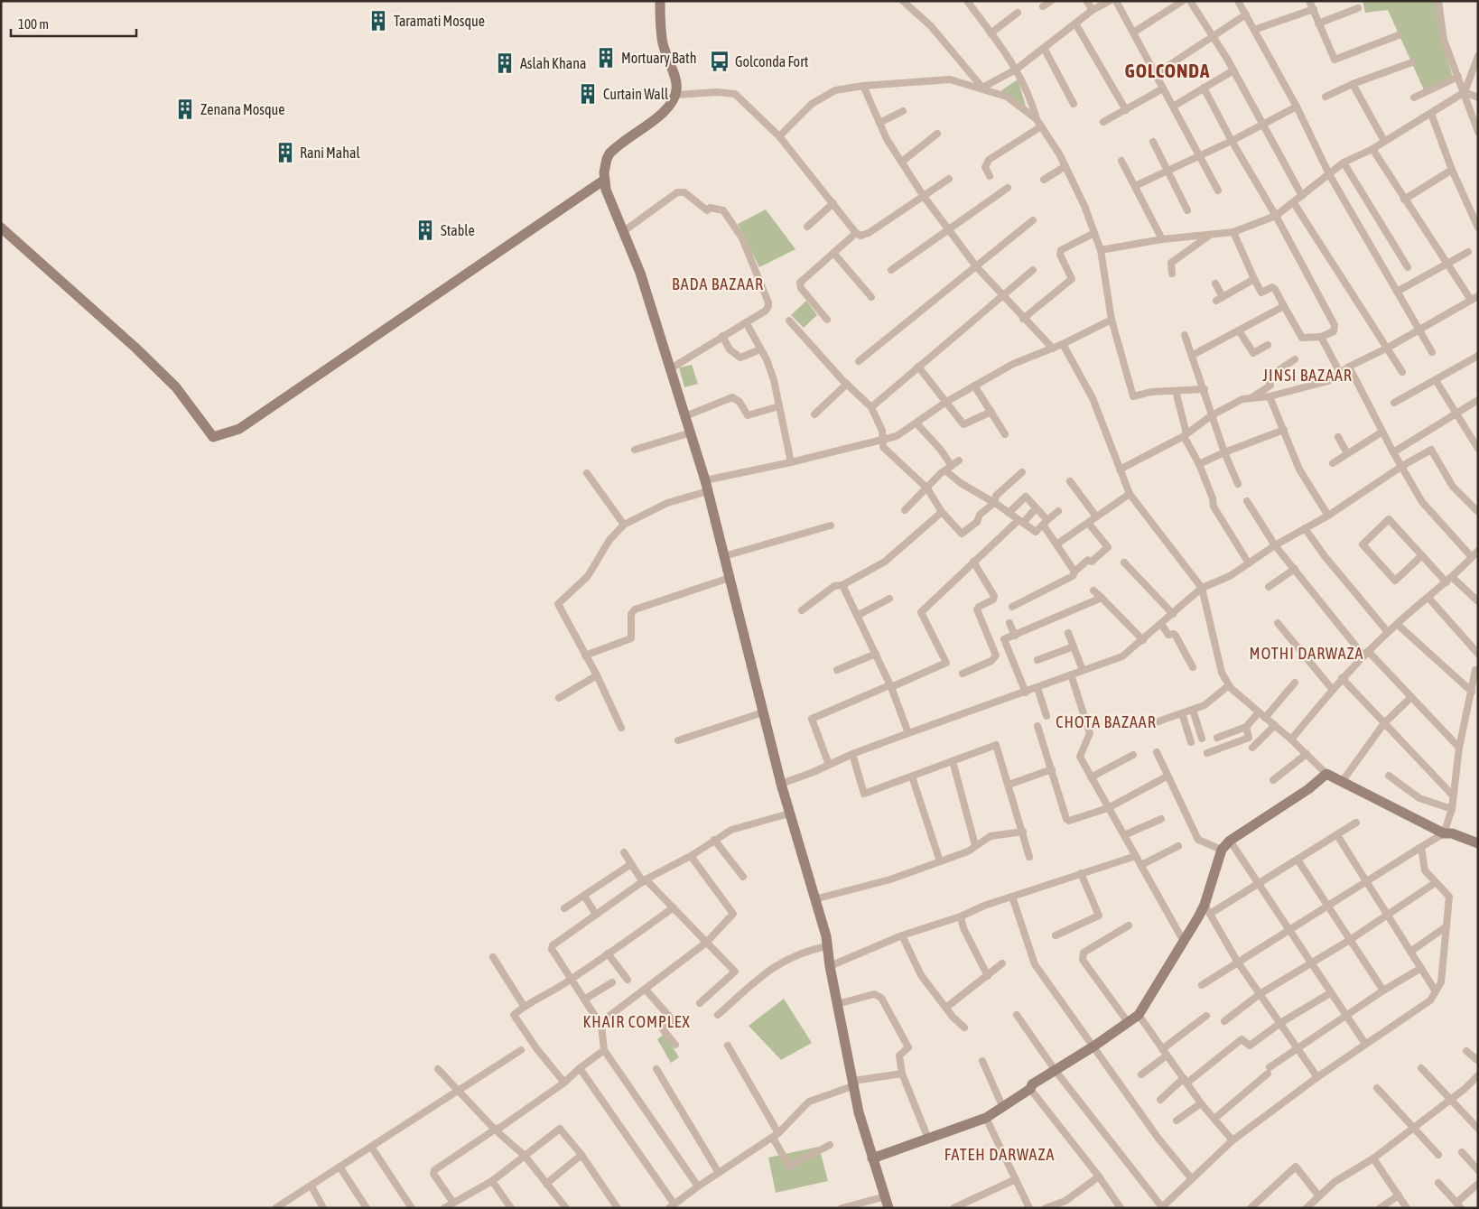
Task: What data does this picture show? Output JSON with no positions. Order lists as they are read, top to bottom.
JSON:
{
  "districts": [
    "GOLCONDA",
    "BADA BAZAAR",
    "JINSI BAZAAR",
    "MOTHI DARWAZA",
    "CHOTA BAZAAR",
    "KHAIR COMPLEX",
    "FATEH DARWAZA"
  ],
  "places": {
    "building": [
      "Taramati Mosque",
      "Mortuary Bath",
      "Aslah Khana",
      "Curtain Wall",
      "Zenana Mosque",
      "Rani Mahal",
      "Stable"
    ],
    "bus stop": ["Golconda Fort"]
  },
  "scale_bar": "100 m"
}
